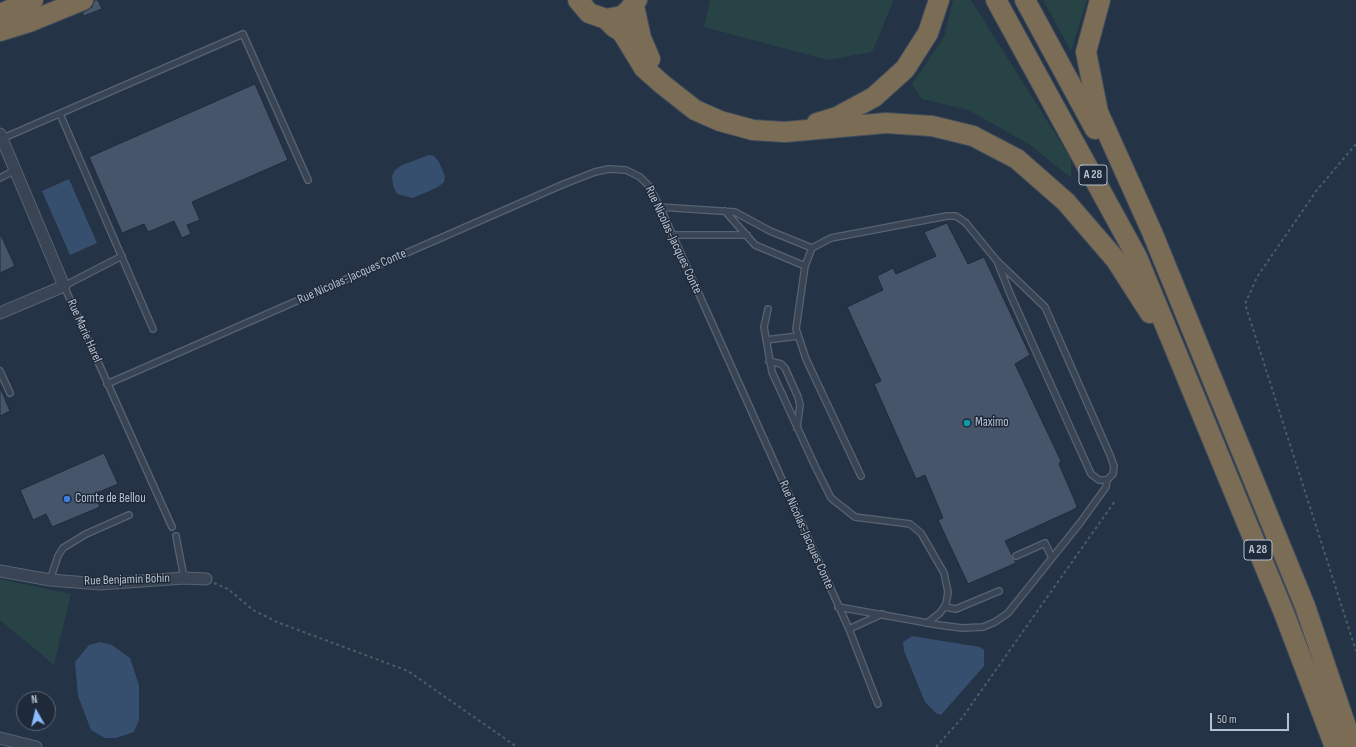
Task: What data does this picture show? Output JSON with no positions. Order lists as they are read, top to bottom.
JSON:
{
  "streets": {
    "highway": ["A 28"],
    "street": ["Rue Marie Harel", "Rue Benjamin Bohin"],
    "lane": ["Rue Nicolas-Jacques Conte"]
  },
  "crossings": [
    ["Rue Nicolas-Jacques Conte", "Rue Marie Harel"]
  ],
  "places": ["Maximo", "Comte de Bellou"],
  "scale_bar": "50 m",
  "north": "top"
}
